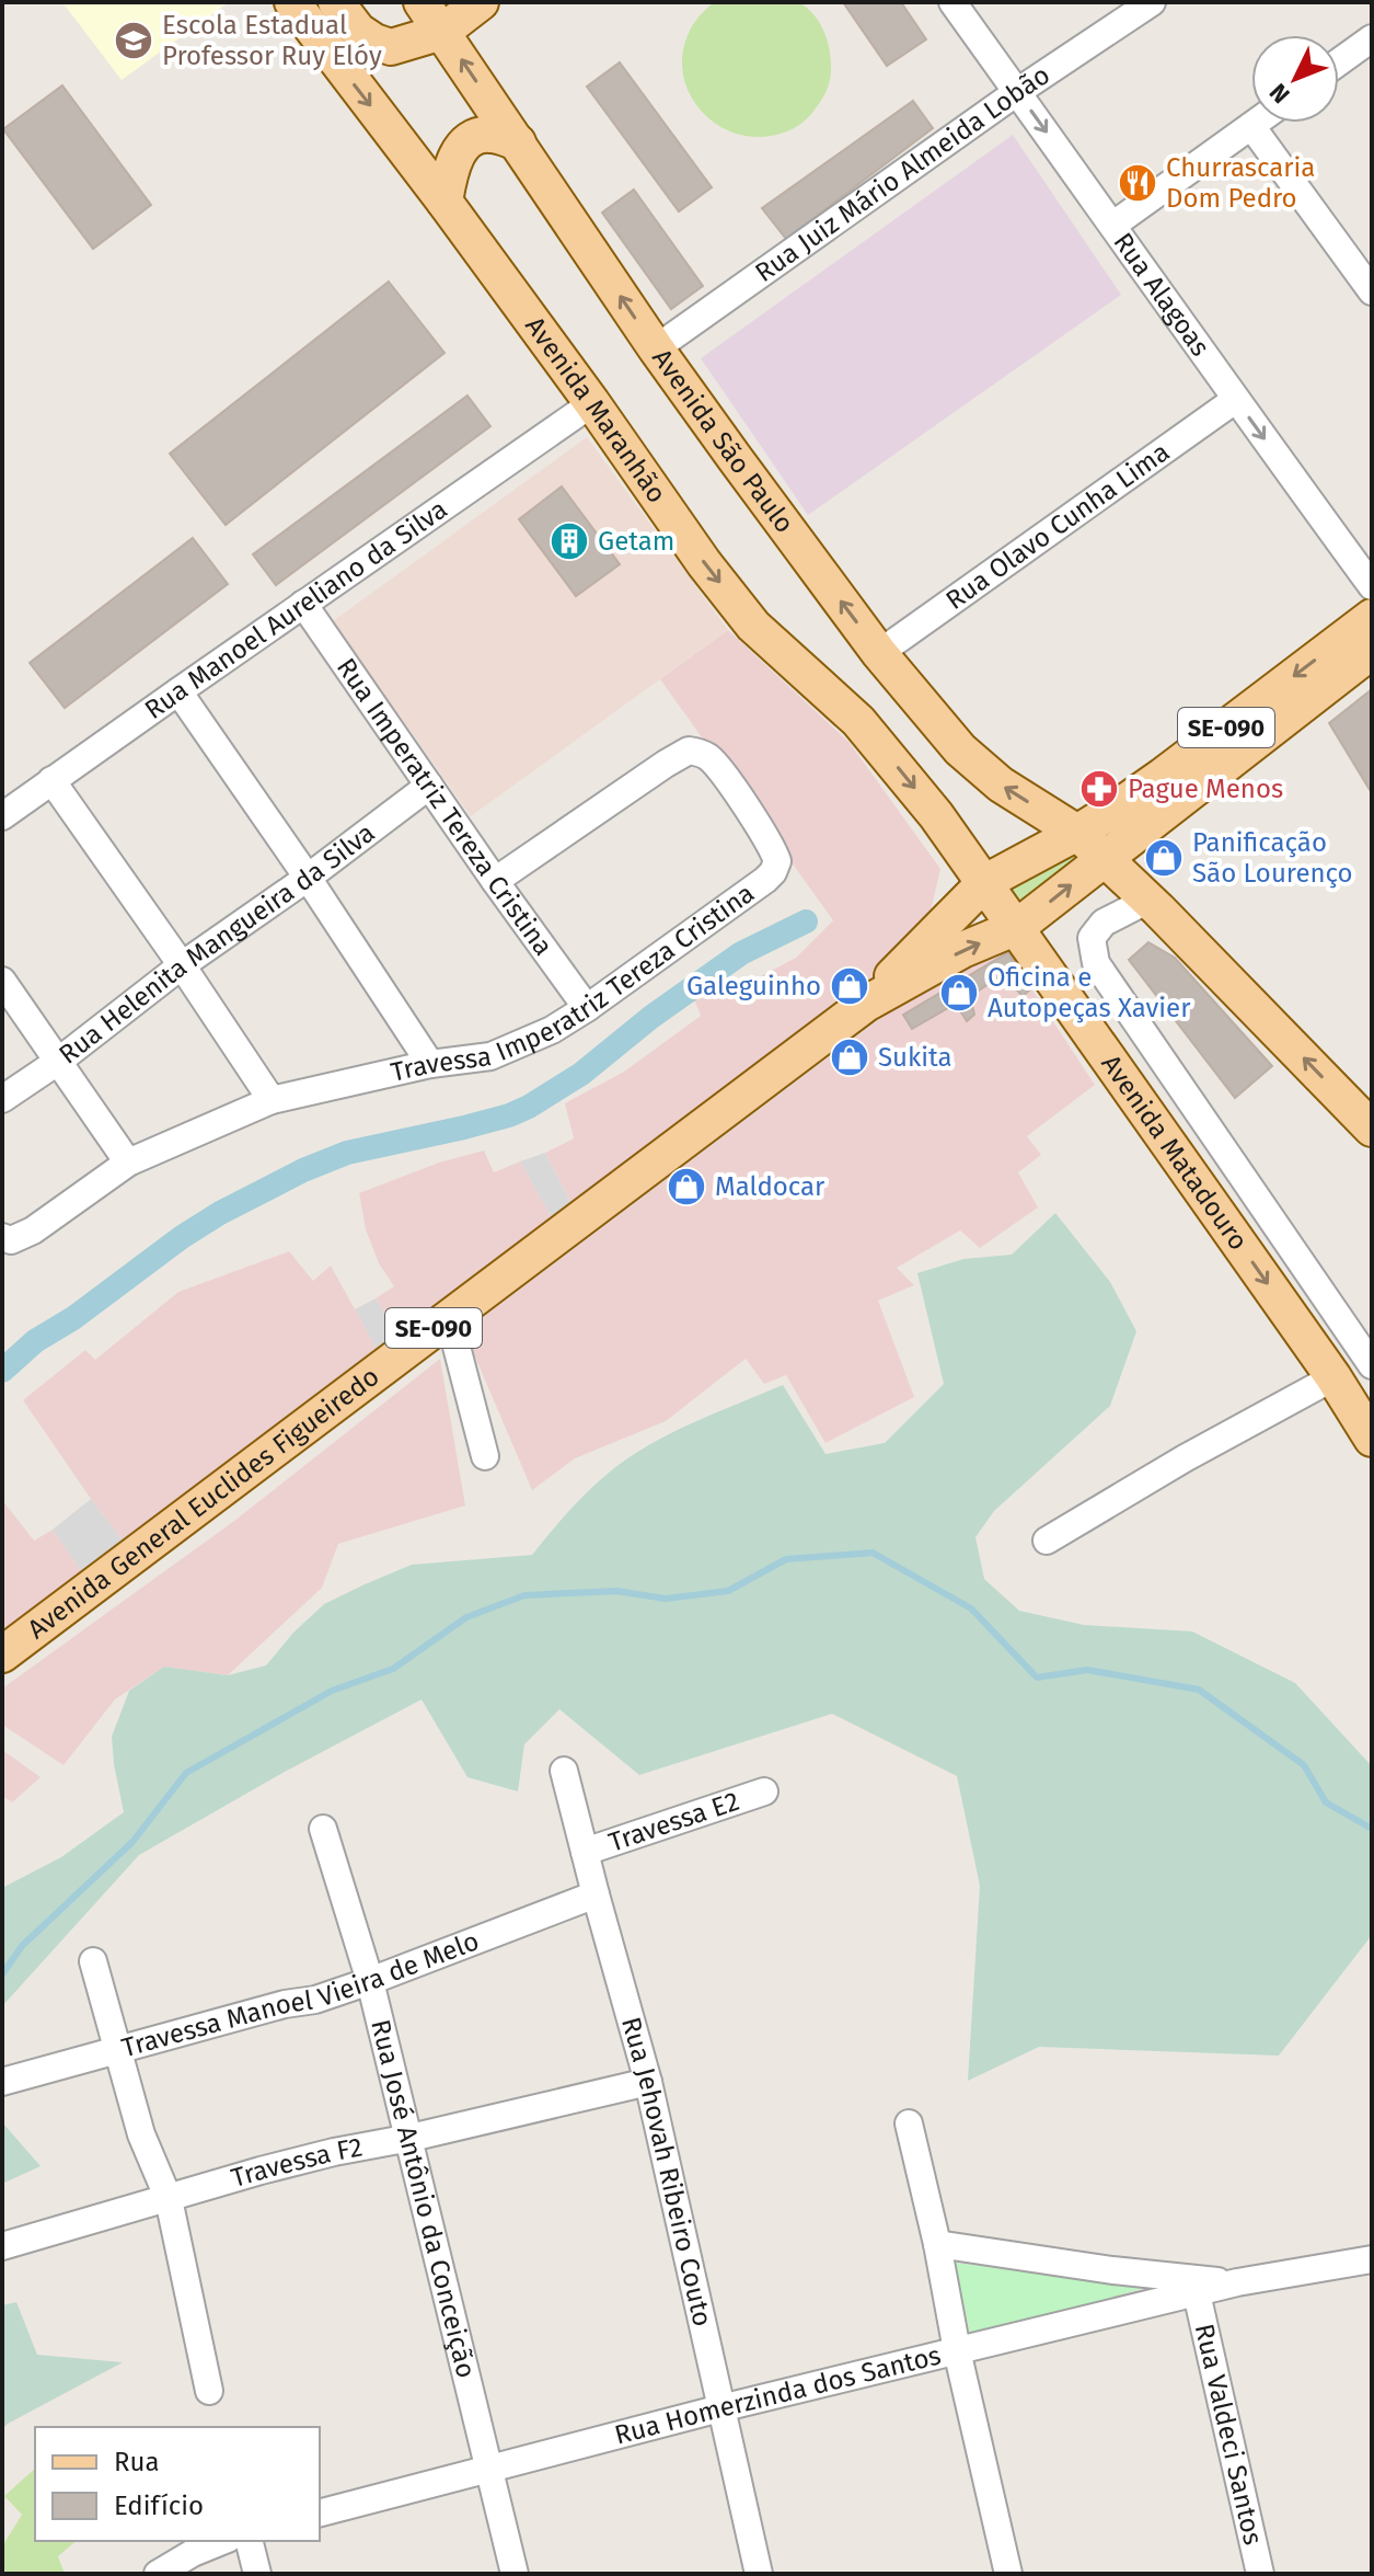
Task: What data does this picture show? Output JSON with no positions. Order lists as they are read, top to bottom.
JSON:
{
  "streets": {
    "main road": [
      "Avenida Maranhão",
      "Avenida São Paulo",
      "SE-090",
      "Avenida Matadouro",
      "Avenida General Euclides Figueiredo"
    ],
    "street": [
      "Rua Juiz Mário Almeida Lobão",
      "Rua Alagoas",
      "Rua Olavo Cunha Lima",
      "Rua Manoel Aureliano da Silva",
      "Rua Imperatriz Tereza Cristina",
      "Rua Helenita Mangueira da Silva",
      "Travessa Imperatriz Tereza Cristina",
      "Travessa E2",
      "Travessa Manoel Vieira de Melo",
      "Travessa F2",
      "Rua Jehovah Ribeiro Couto",
      "Rua José Antônio da Conceição",
      "Rua Homerzinda dos Santos",
      "Rua Valdeci Santos"
    ]
  },
  "crossings": [
    ["Rua Juiz Mário Almeida Lobão", "Rua Alagoas"],
    ["Rua Juiz Mário Almeida Lobão", "Avenida São Paulo"],
    ["Rua Alagoas", "Rua Olavo Cunha Lima"],
    ["Avenida Maranhão", "Rua Manoel Aureliano da Silva"],
    ["Avenida Maranhão", "SE-090"],
    ["Avenida Maranhão", "Avenida Matadouro"],
    ["Avenida Maranhão", "Avenida General Euclides Figueiredo"],
    ["Avenida São Paulo", "Rua Olavo Cunha Lima"],
    ["Avenida São Paulo", "SE-090"],
    ["Rua Manoel Aureliano da Silva", "Rua Imperatriz Tereza Cristina"],
    ["SE-090", "Avenida Matadouro"],
    ["SE-090", "Avenida General Euclides Figueiredo"],
    ["Rua Imperatriz Tereza Cristina", "Rua Helenita Mangueira da Silva"],
    ["Rua Imperatriz Tereza Cristina", "Travessa Imperatriz Tereza Cristina"],
    ["Avenida Matadouro", "Avenida General Euclides Figueiredo"],
    ["Travessa E2", "Rua Jehovah Ribeiro Couto"],
    ["Travessa Manoel Vieira de Melo", "Rua Jehovah Ribeiro Couto"],
    ["Travessa Manoel Vieira de Melo", "Rua José Antônio da Conceição"],
    ["Travessa F2", "Rua Jehovah Ribeiro Couto"],
    ["Travessa F2", "Rua José Antônio da Conceição"],
    ["Rua Jehovah Ribeiro Couto", "Rua Homerzinda dos Santos"],
    ["Rua José Antônio da Conceição", "Rua Homerzinda dos Santos"],
    ["Rua Homerzinda dos Santos", "Rua Valdeci Santos"]
  ],
  "one_way": [
    "Rua Alagoas",
    "Avenida Maranhão",
    "Avenida São Paulo",
    "Avenida Matadouro"
  ],
  "places": {
    "school or university": ["Escola Estadual Professor Ruy Elóy"],
    "restaurant": ["Churrascaria Dom Pedro"],
    "building": ["Getam"],
    "pharmacy": ["Pague Menos"],
    "shop": [
      "Panificação São Lourenço",
      "Galeguinho",
      "Oficina e Autopeças Xavier",
      "Sukita",
      "Maldocar"
    ]
  },
  "legend": ["Rua", "Edifício"],
  "north": "bottom left"
}
